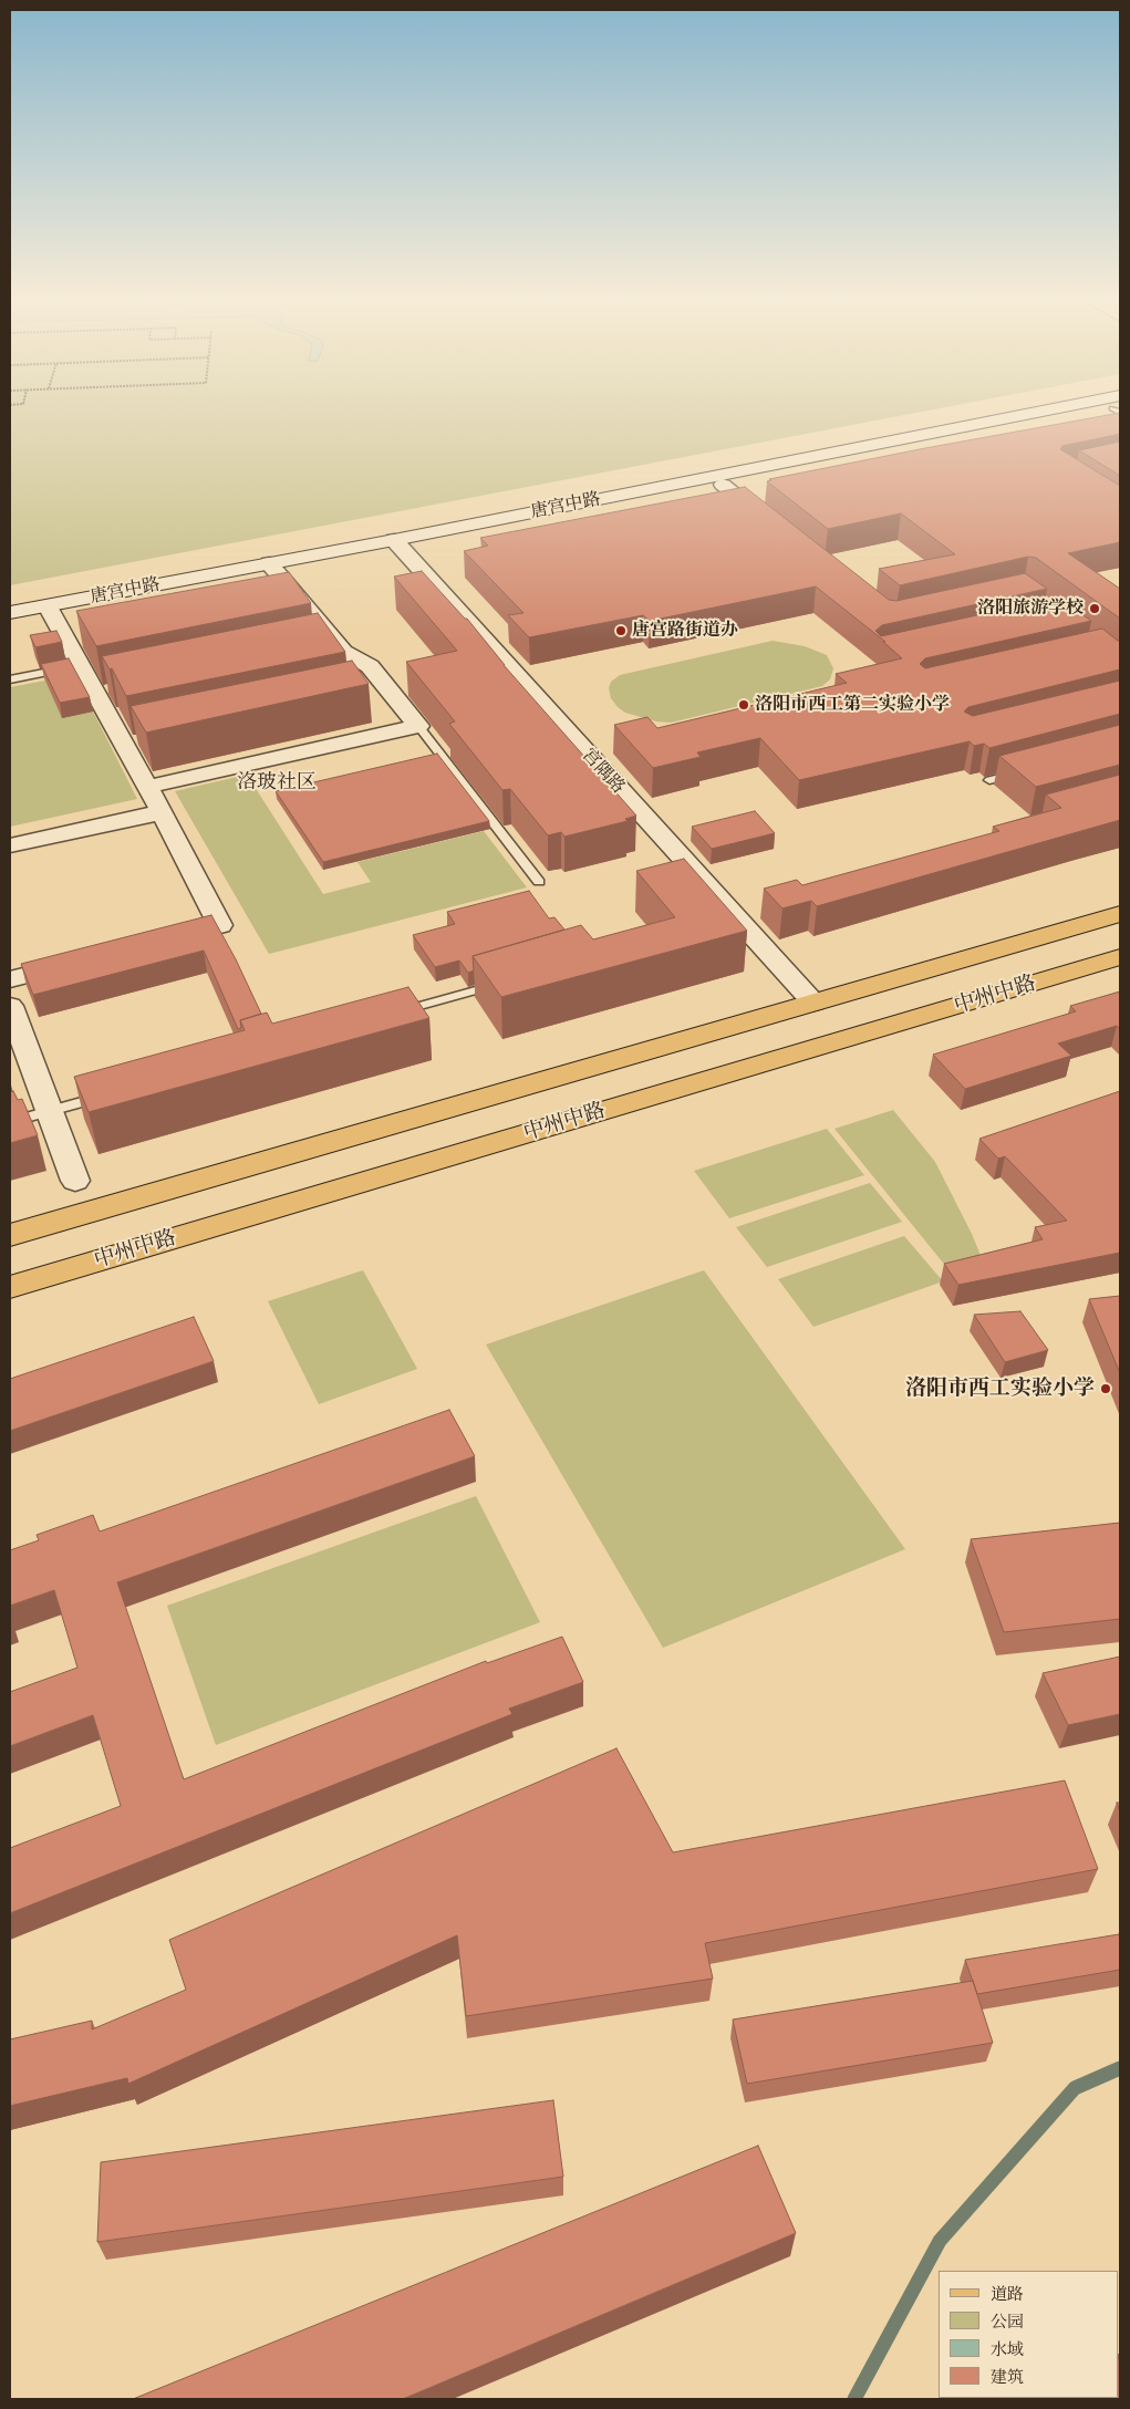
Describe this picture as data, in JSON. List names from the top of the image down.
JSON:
{
  "streets": {
    "main road": ["唐宫中路", "中州中路"],
    "street": ["宫隅路"]
  },
  "crossings": [
    ["唐宫中路", "宫隅路"],
    ["宫隅路", "中州中路"]
  ],
  "districts": ["洛玻社区"],
  "places": [
    "洛阳旅游学校",
    "唐宫路街道办",
    "洛阳市西工第二实验小学",
    "洛阳市西工实验小学"
  ],
  "legend": [
    "道路",
    "公园",
    "水域",
    "建筑"
  ]
}
